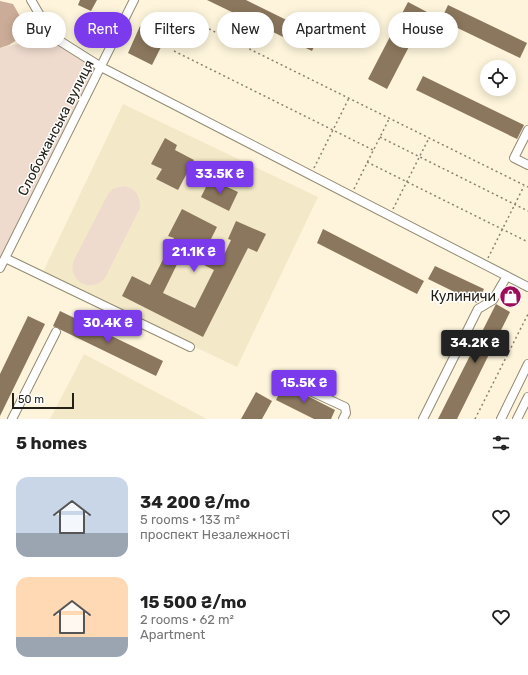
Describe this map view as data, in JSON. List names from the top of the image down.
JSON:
{
  "streets": {
    "street": ["Слобожанська вулиця"]
  },
  "places": {
    "shop": ["Кулиничи"]
  },
  "scale_bar": "50 m",
  "page": {
    "chip": [
      "Buy",
      "Rent",
      "Filters",
      "New",
      "Apartment",
      "House"
    ],
    "price": [
      "33.5K ₴",
      "21.1K ₴",
      "30.4K ₴",
      "34.2K ₴",
      "15.5K ₴"
    ],
    "scale": "50 m",
    "heading": "5 homes",
    "list": [
      {
        "name": "34 200 ₴/mo",
        "note": "5 rooms · 133 m² · проспект Незалежності"
      },
      {
        "name": "15 500 ₴/mo",
        "note": "2 rooms · 62 m² · Apartment"
      }
    ]
  }
}
